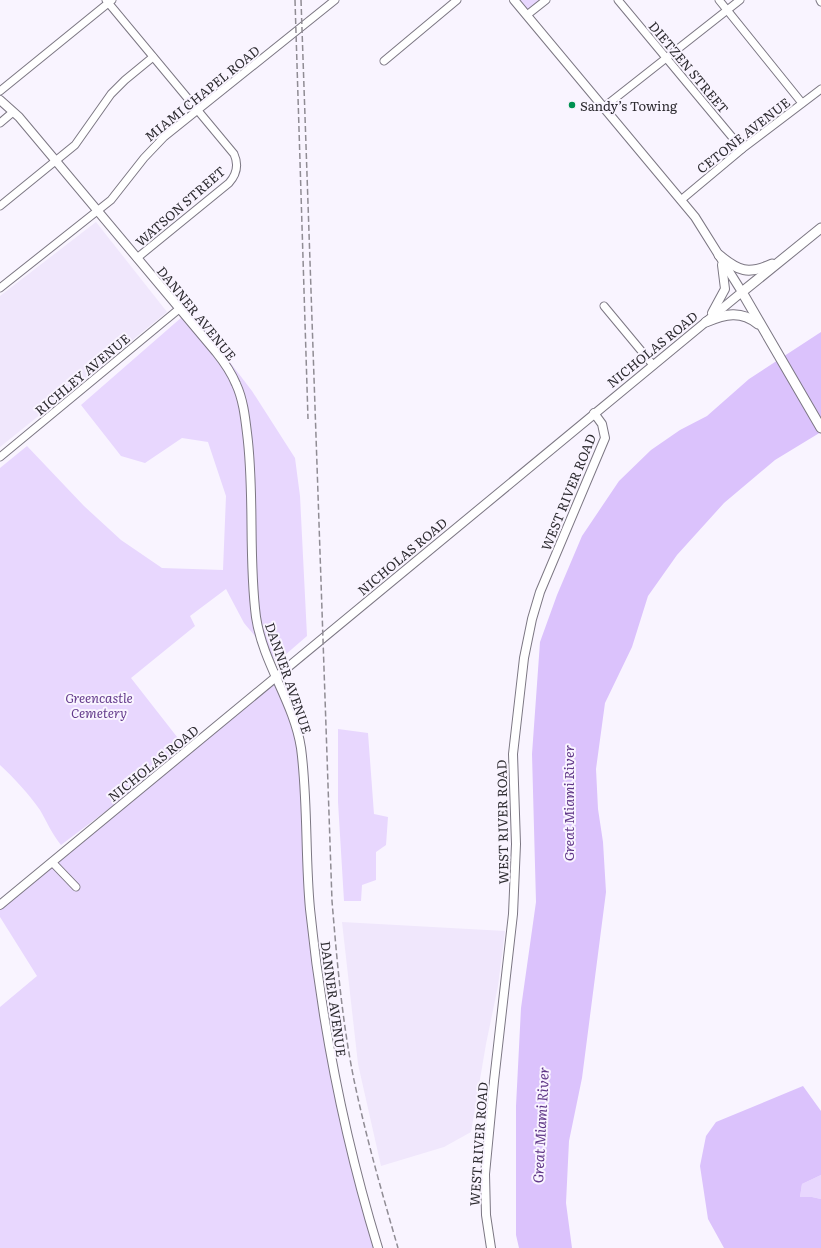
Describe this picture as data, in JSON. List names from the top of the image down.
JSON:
{
  "streets": {
    "main road": ["NICHOLAS ROAD"],
    "street": [
      "DIETZEN STREET",
      "MIAMI CHAPEL ROAD",
      "CETONE AVENUE",
      "WATSON STREET",
      "DANNER AVENUE",
      "RICHLEY AVENUE",
      "WEST RIVER ROAD"
    ]
  },
  "crossings": [
    ["DIETZEN STREET", "CETONE AVENUE"],
    ["MIAMI CHAPEL ROAD", "WATSON STREET"],
    ["MIAMI CHAPEL ROAD", "DANNER AVENUE"],
    ["WATSON STREET", "DANNER AVENUE"],
    ["DANNER AVENUE", "NICHOLAS ROAD"],
    ["DANNER AVENUE", "RICHLEY AVENUE"],
    ["NICHOLAS ROAD", "WEST RIVER ROAD"]
  ],
  "water": ["Great Miami River"],
  "parks": ["Greencastle Cemetery"],
  "places": ["Sandy’s Towing"]
}
